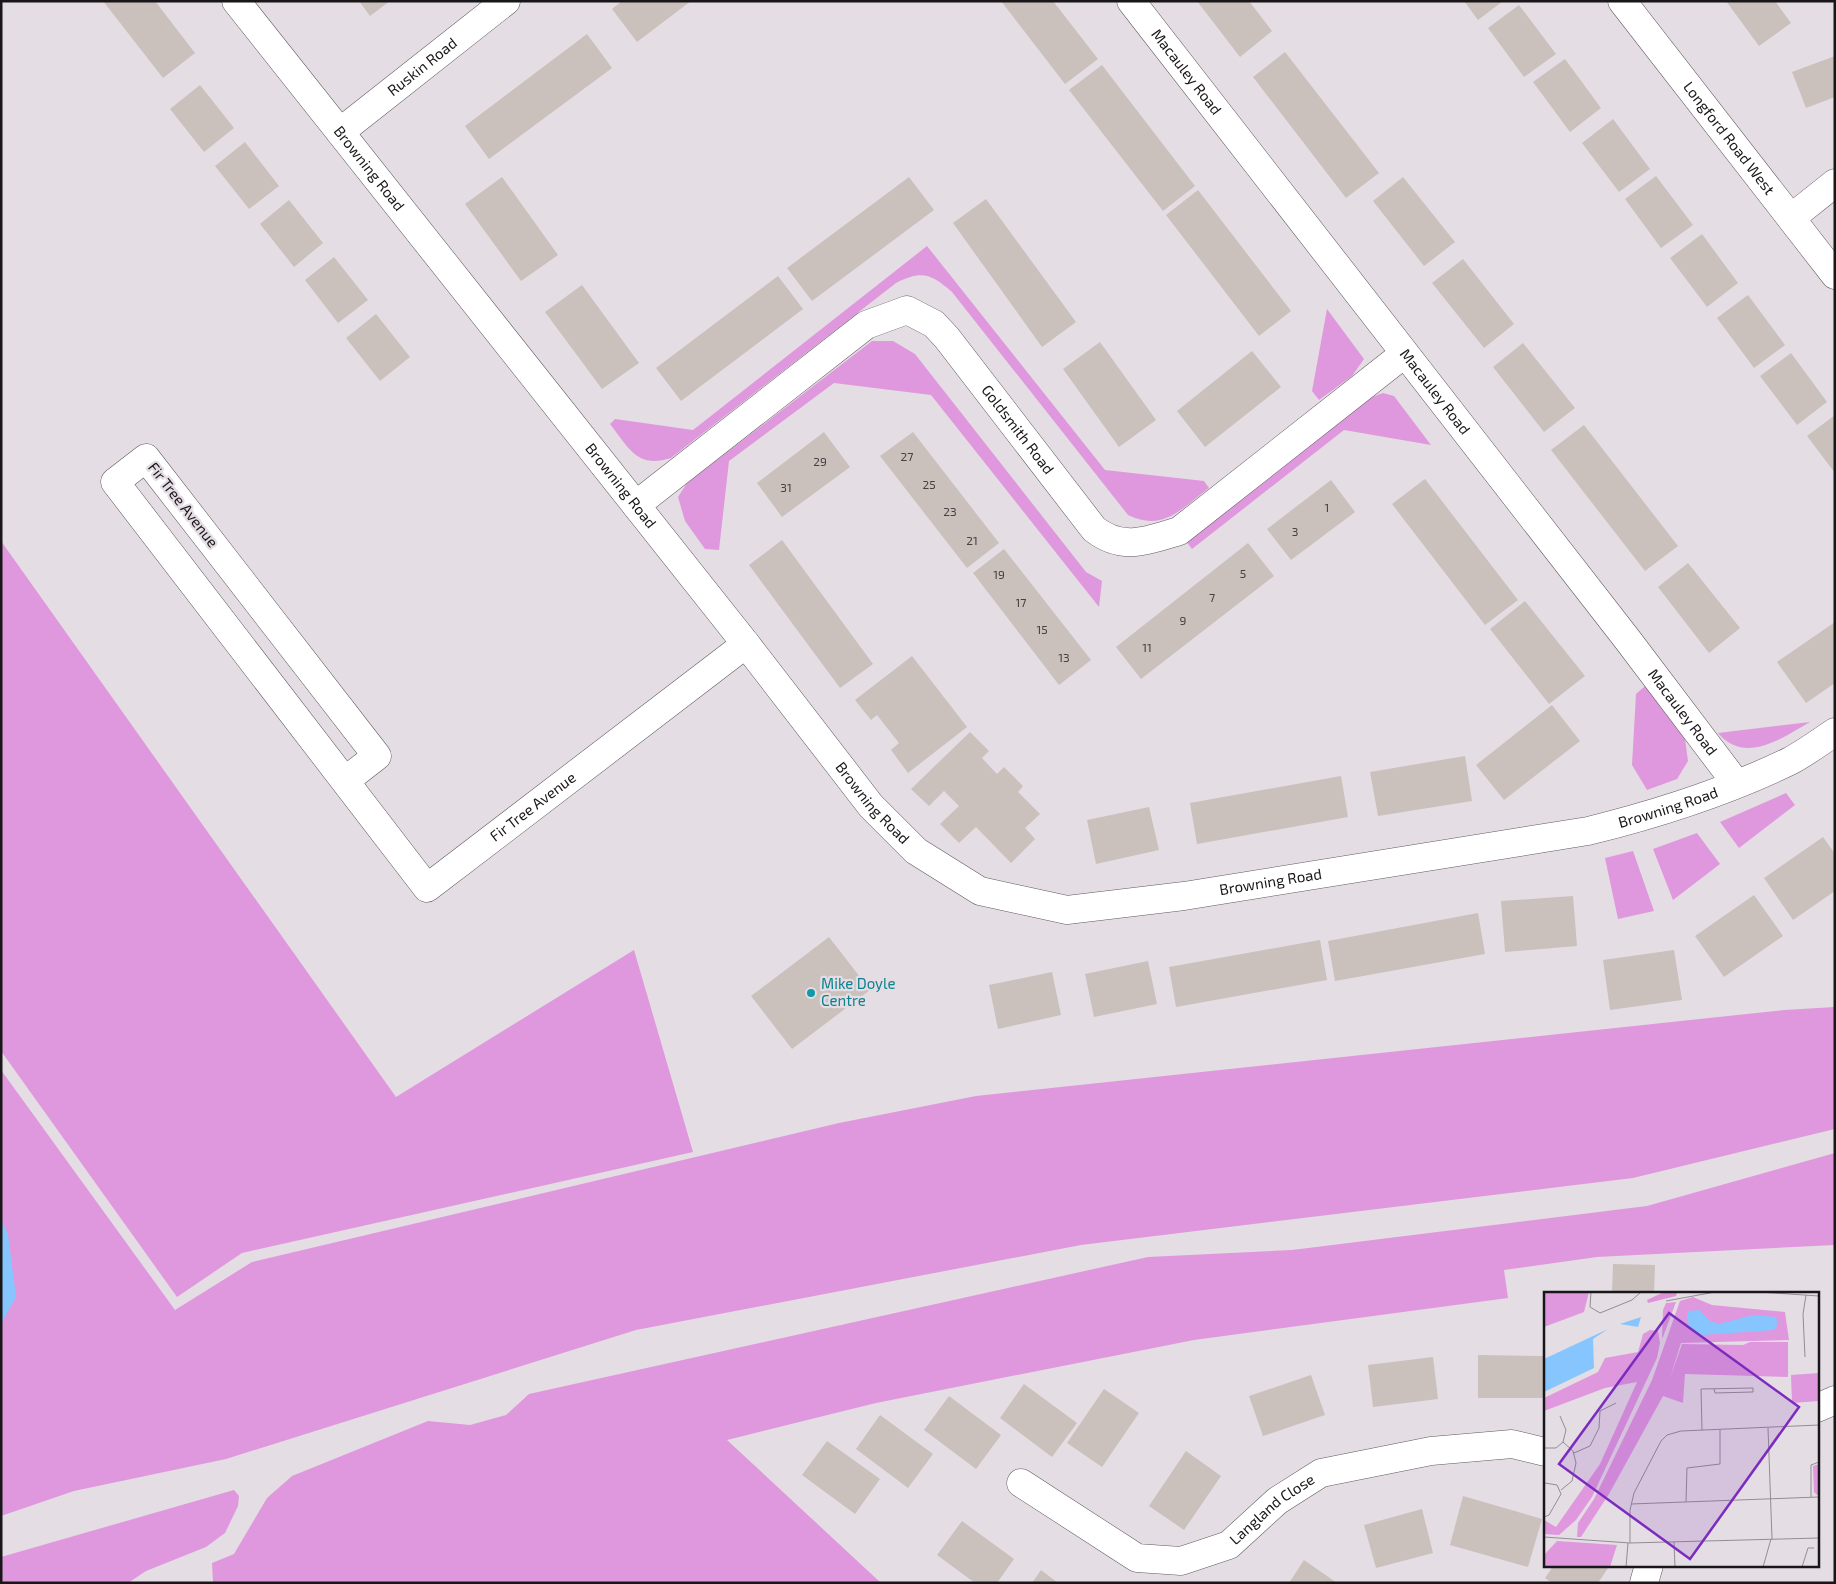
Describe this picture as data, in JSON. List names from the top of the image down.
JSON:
{
  "streets": {
    "street": [
      "Ruskin Road",
      "Macauley Road",
      "Longford Road West",
      "Browning Road",
      "Goldsmith Road",
      "Fir Tree Avenue",
      "Langland Close"
    ]
  },
  "crossings": [
    ["Ruskin Road", "Browning Road"],
    ["Macauley Road", "Browning Road"],
    ["Macauley Road", "Goldsmith Road"],
    ["Browning Road", "Goldsmith Road"],
    ["Browning Road", "Fir Tree Avenue"]
  ],
  "places": ["Mike Doyle Centre"],
  "house_numbers": [
    "27",
    "29",
    "25",
    "31",
    "1",
    "23",
    "3",
    "21",
    "5",
    "19",
    "7",
    "17",
    "9",
    "15",
    "11",
    "13"
  ]
}
